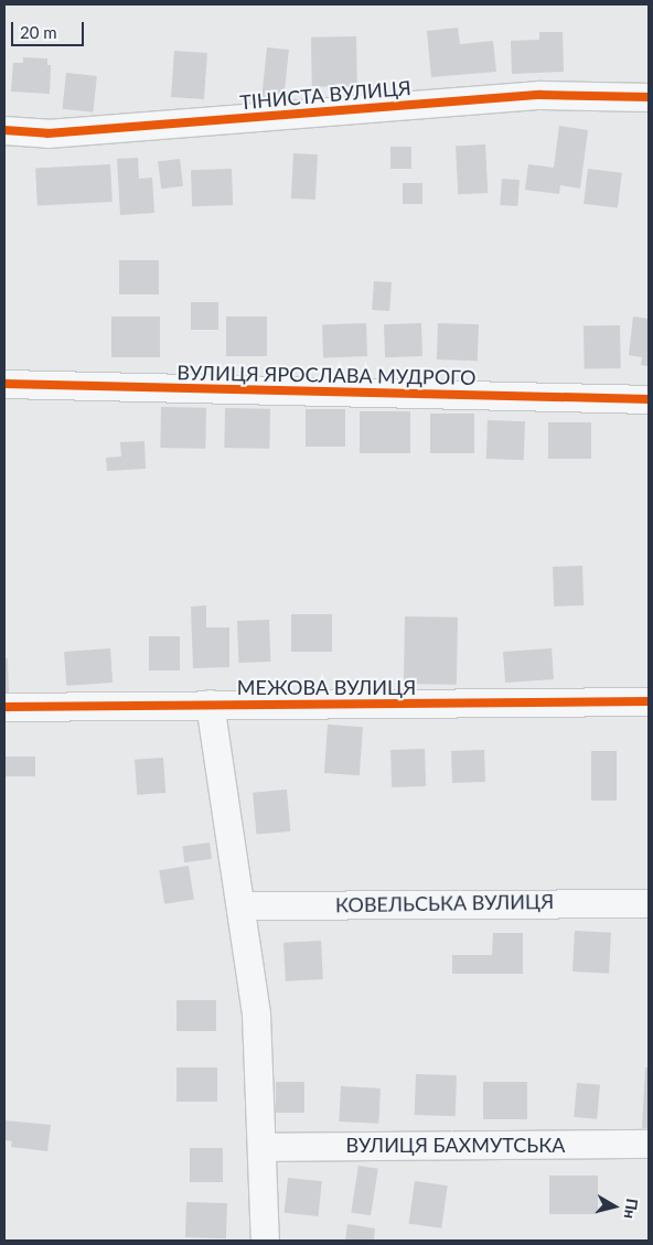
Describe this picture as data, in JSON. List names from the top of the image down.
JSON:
{
  "streets": {
    "street": [
      "ТІНИСТА ВУЛИЦЯ",
      "ВУЛИЦЯ ЯРОСЛАВА МУДРОГО",
      "МЕЖОВА ВУЛИЦЯ",
      "КОВЕЛЬСЬКА ВУЛИЦЯ",
      "ВУЛИЦЯ БАХМУТСЬКА"
    ]
  },
  "scale_bar": "20 m",
  "north": "right"
}
